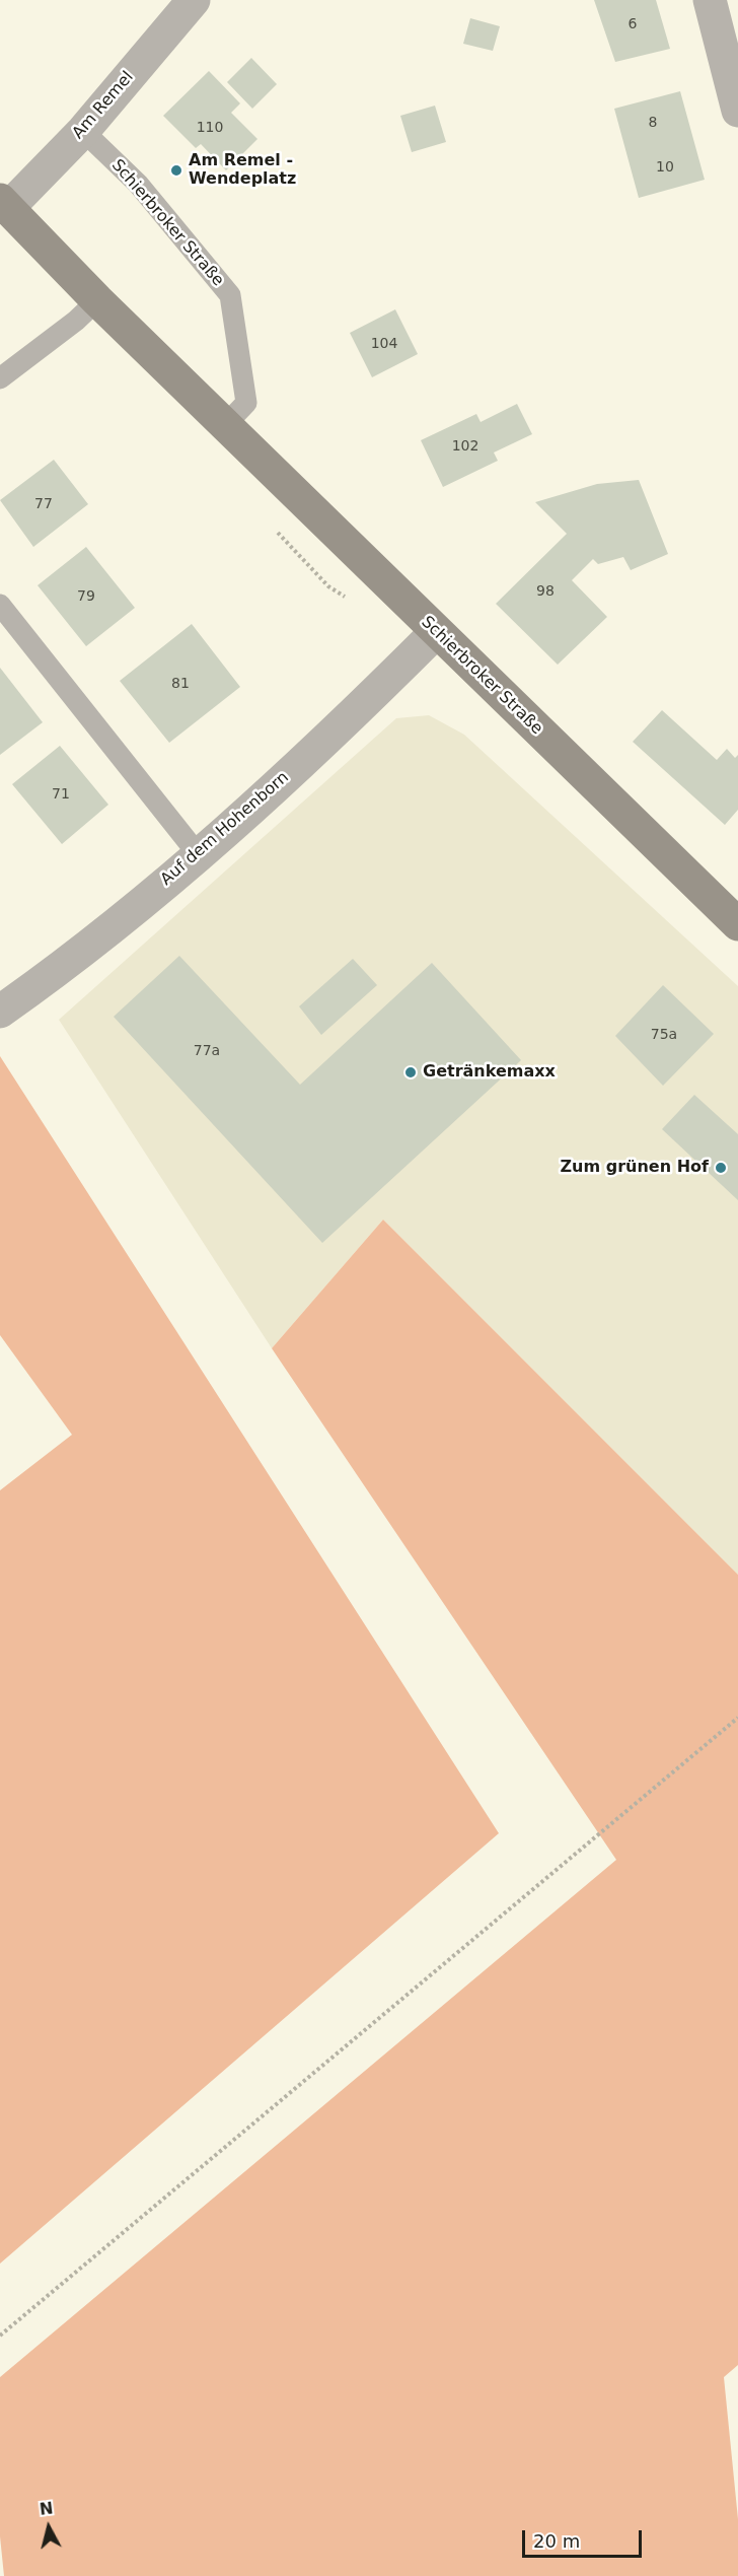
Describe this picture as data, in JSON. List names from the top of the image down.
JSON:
{
  "streets": {
    "main road": ["Schierbroker Straße"],
    "street": ["Am Remel", "Auf dem Hohenborn"]
  },
  "crossings": [
    ["Am Remel", "Schierbroker Straße"],
    ["Schierbroker Straße", "Auf dem Hohenborn"]
  ],
  "places": ["Am Remel - Wendeplatz", "Getränkemaxx", "Zum grünen Hof"],
  "house_numbers": [
    "6",
    "8",
    "110",
    "10",
    "104",
    "102",
    "77",
    "98",
    "79",
    "81",
    "71",
    "75a",
    "77a"
  ],
  "scale_bar": "20 m",
  "north": "top"
}
